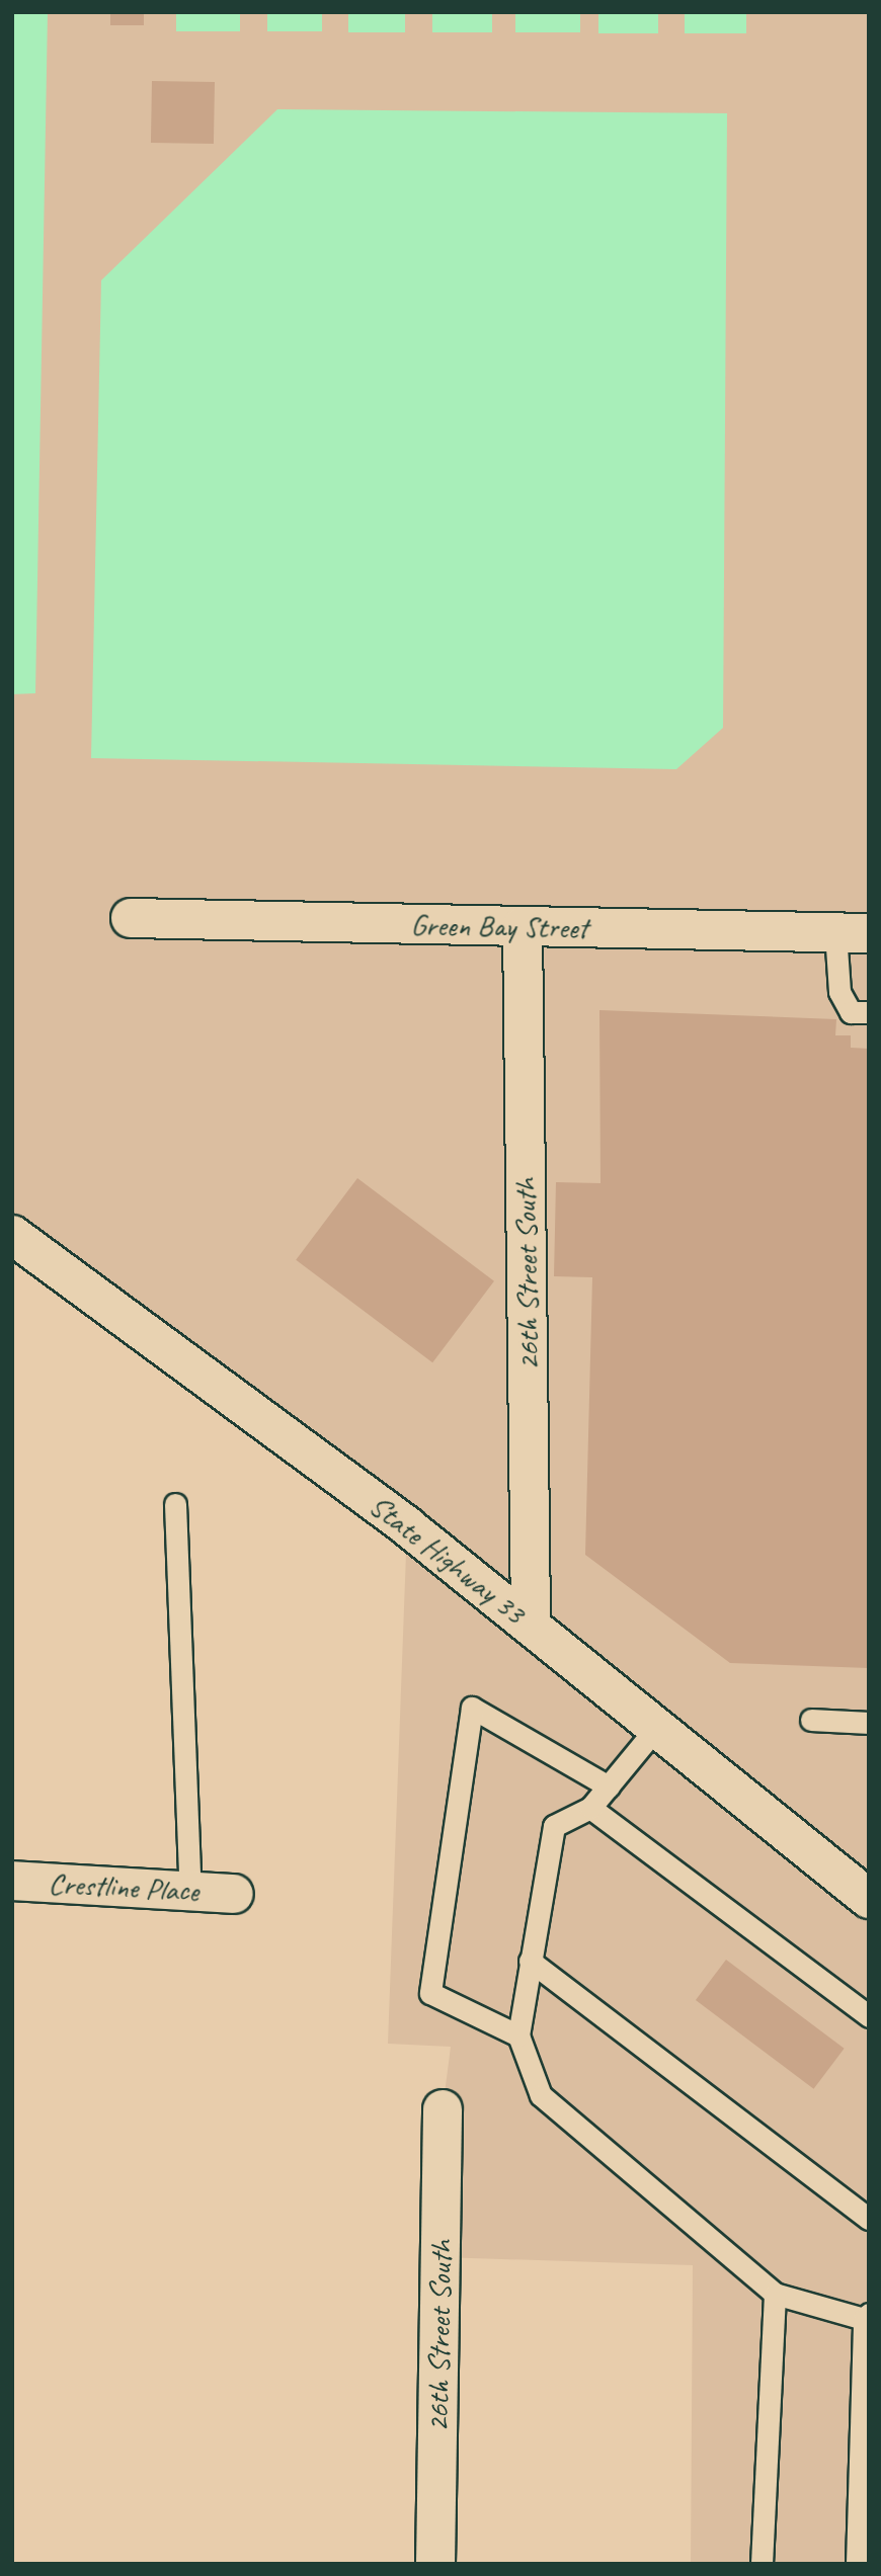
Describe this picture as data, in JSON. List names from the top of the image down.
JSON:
{
  "streets": {
    "street": [
      "Green Bay Street",
      "26th Street South",
      "State Highway 33",
      "Crestline Place"
    ]
  },
  "crossings": [
    ["Green Bay Street", "26th Street South"],
    ["26th Street South", "State Highway 33"]
  ]
}
